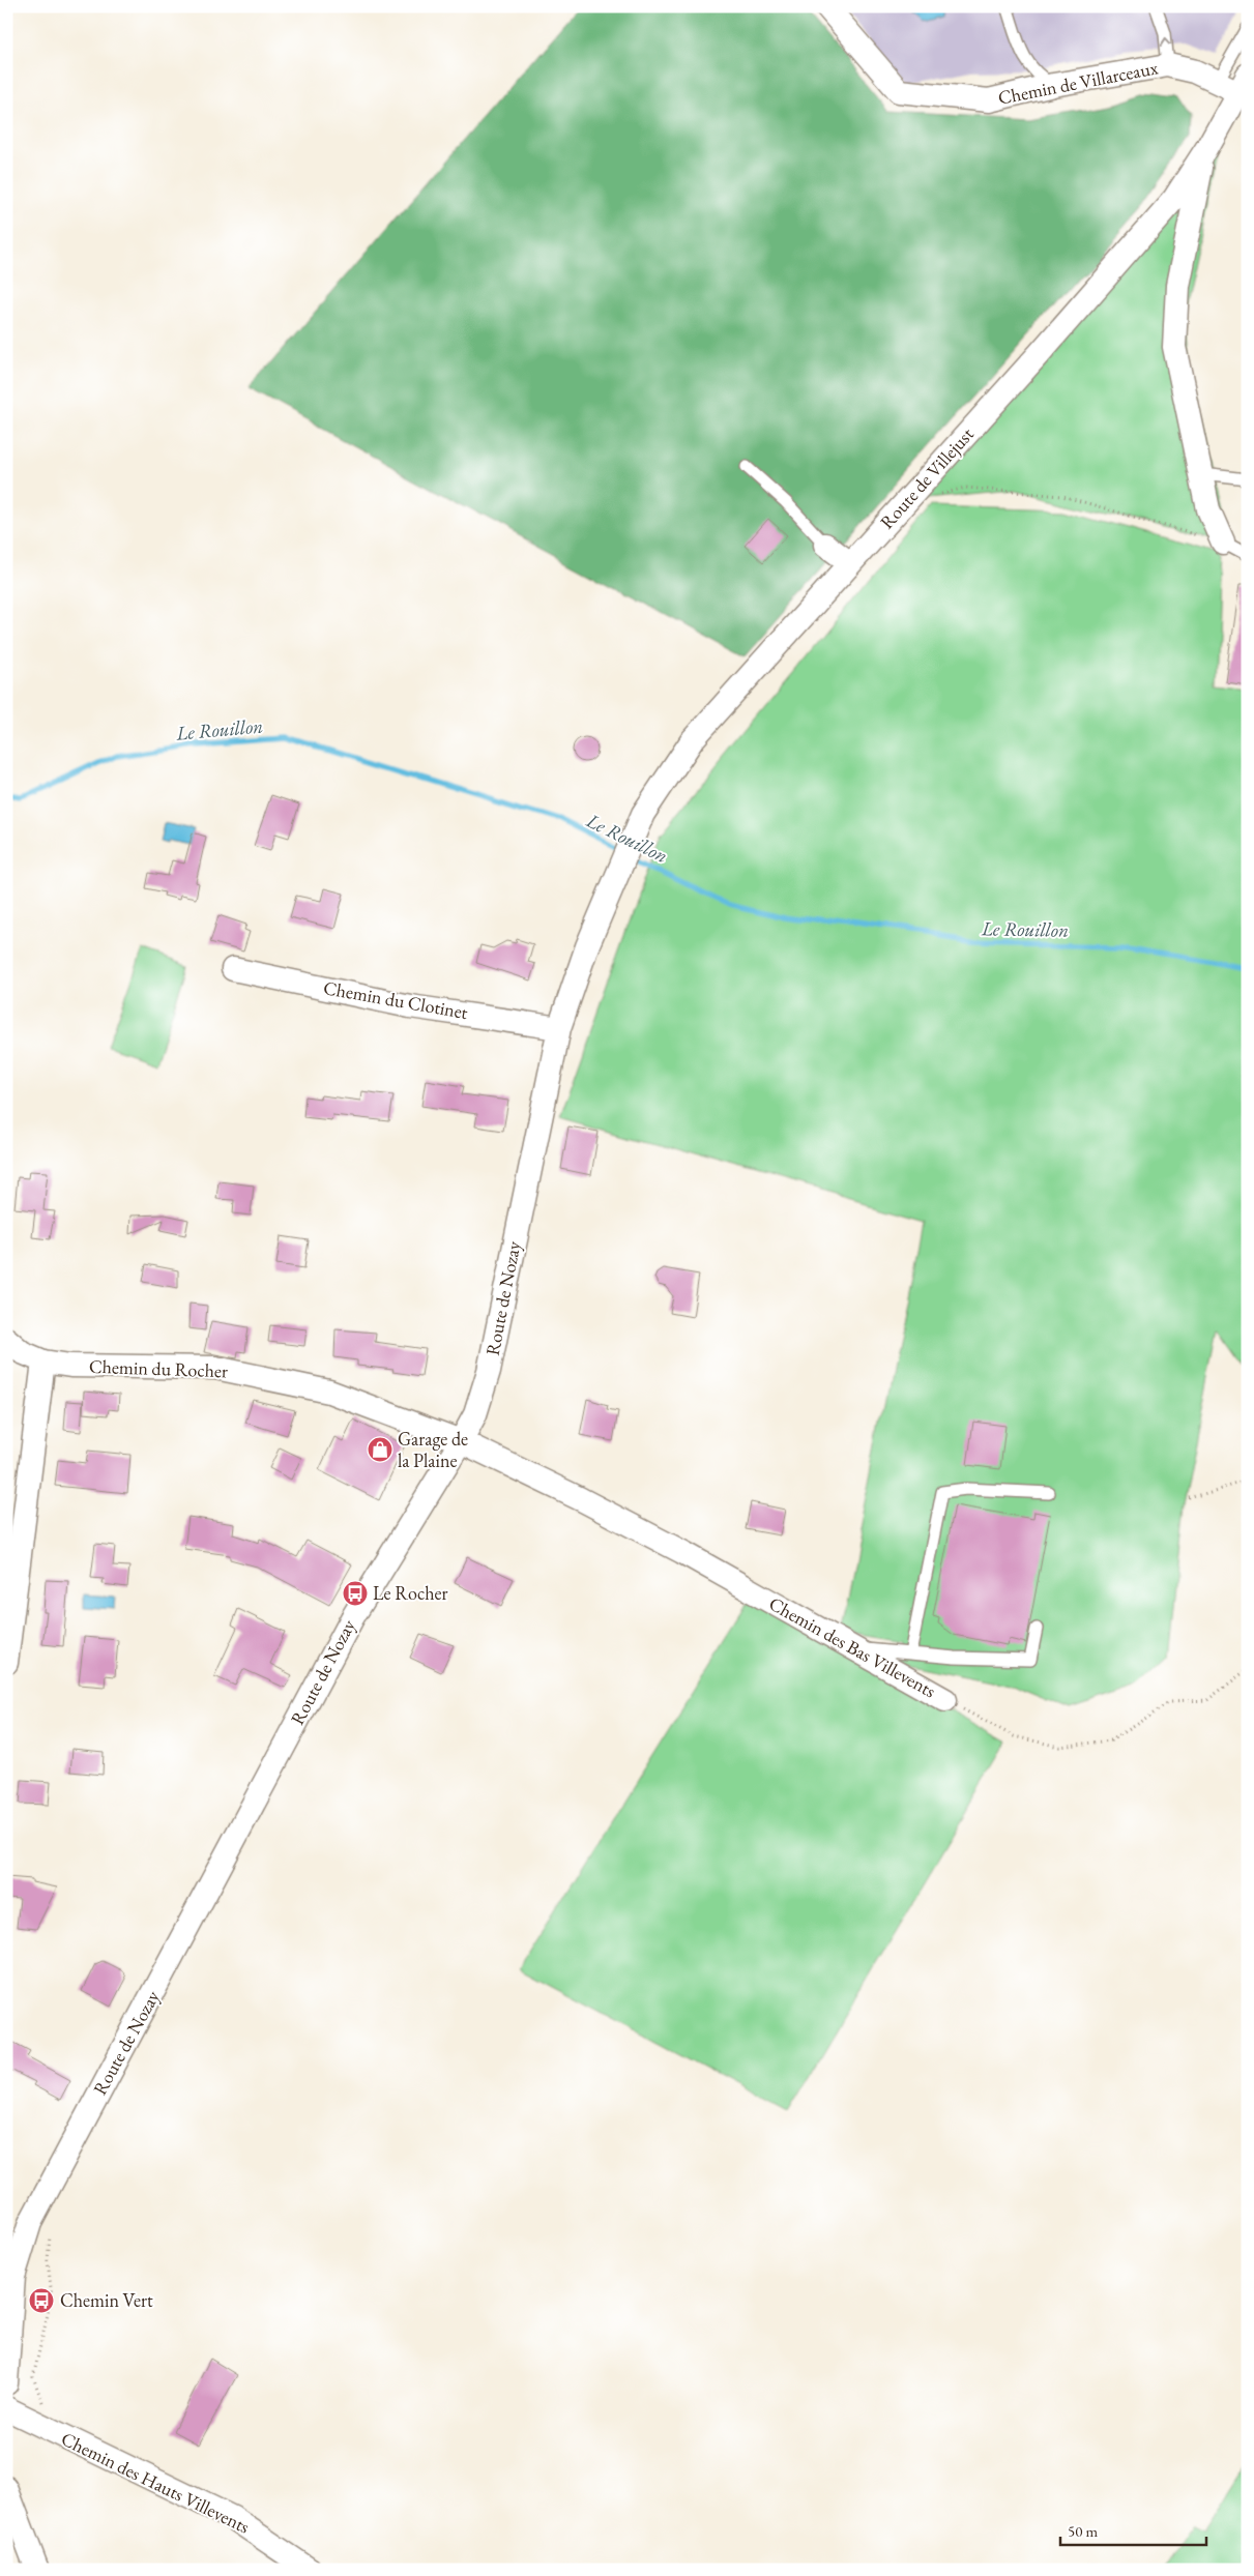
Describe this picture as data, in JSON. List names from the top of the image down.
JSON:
{
  "streets": {
    "street": [
      "Chemin de Villarceaux",
      "Route de Villejust",
      "Chemin du Clotinet",
      "Route de Nozay",
      "Chemin du Rocher",
      "Chemin des Bas Villevents",
      "Chemin des Hauts Villevents"
    ]
  },
  "crossings": [
    ["Chemin de Villarceaux", "Route de Villejust"],
    ["Route de Villejust", "Route de Nozay"],
    ["Chemin du Clotinet", "Route de Nozay"],
    ["Route de Nozay", "Chemin du Rocher"],
    ["Route de Nozay", "Chemin des Bas Villevents"],
    ["Chemin du Rocher", "Chemin des Bas Villevents"]
  ],
  "water": ["Le Rouillon"],
  "places": {
    "shop": ["Garage de la Plaine"],
    "bus stop": ["Le Rocher", "Chemin Vert"]
  },
  "scale_bar": "50 m"
}
